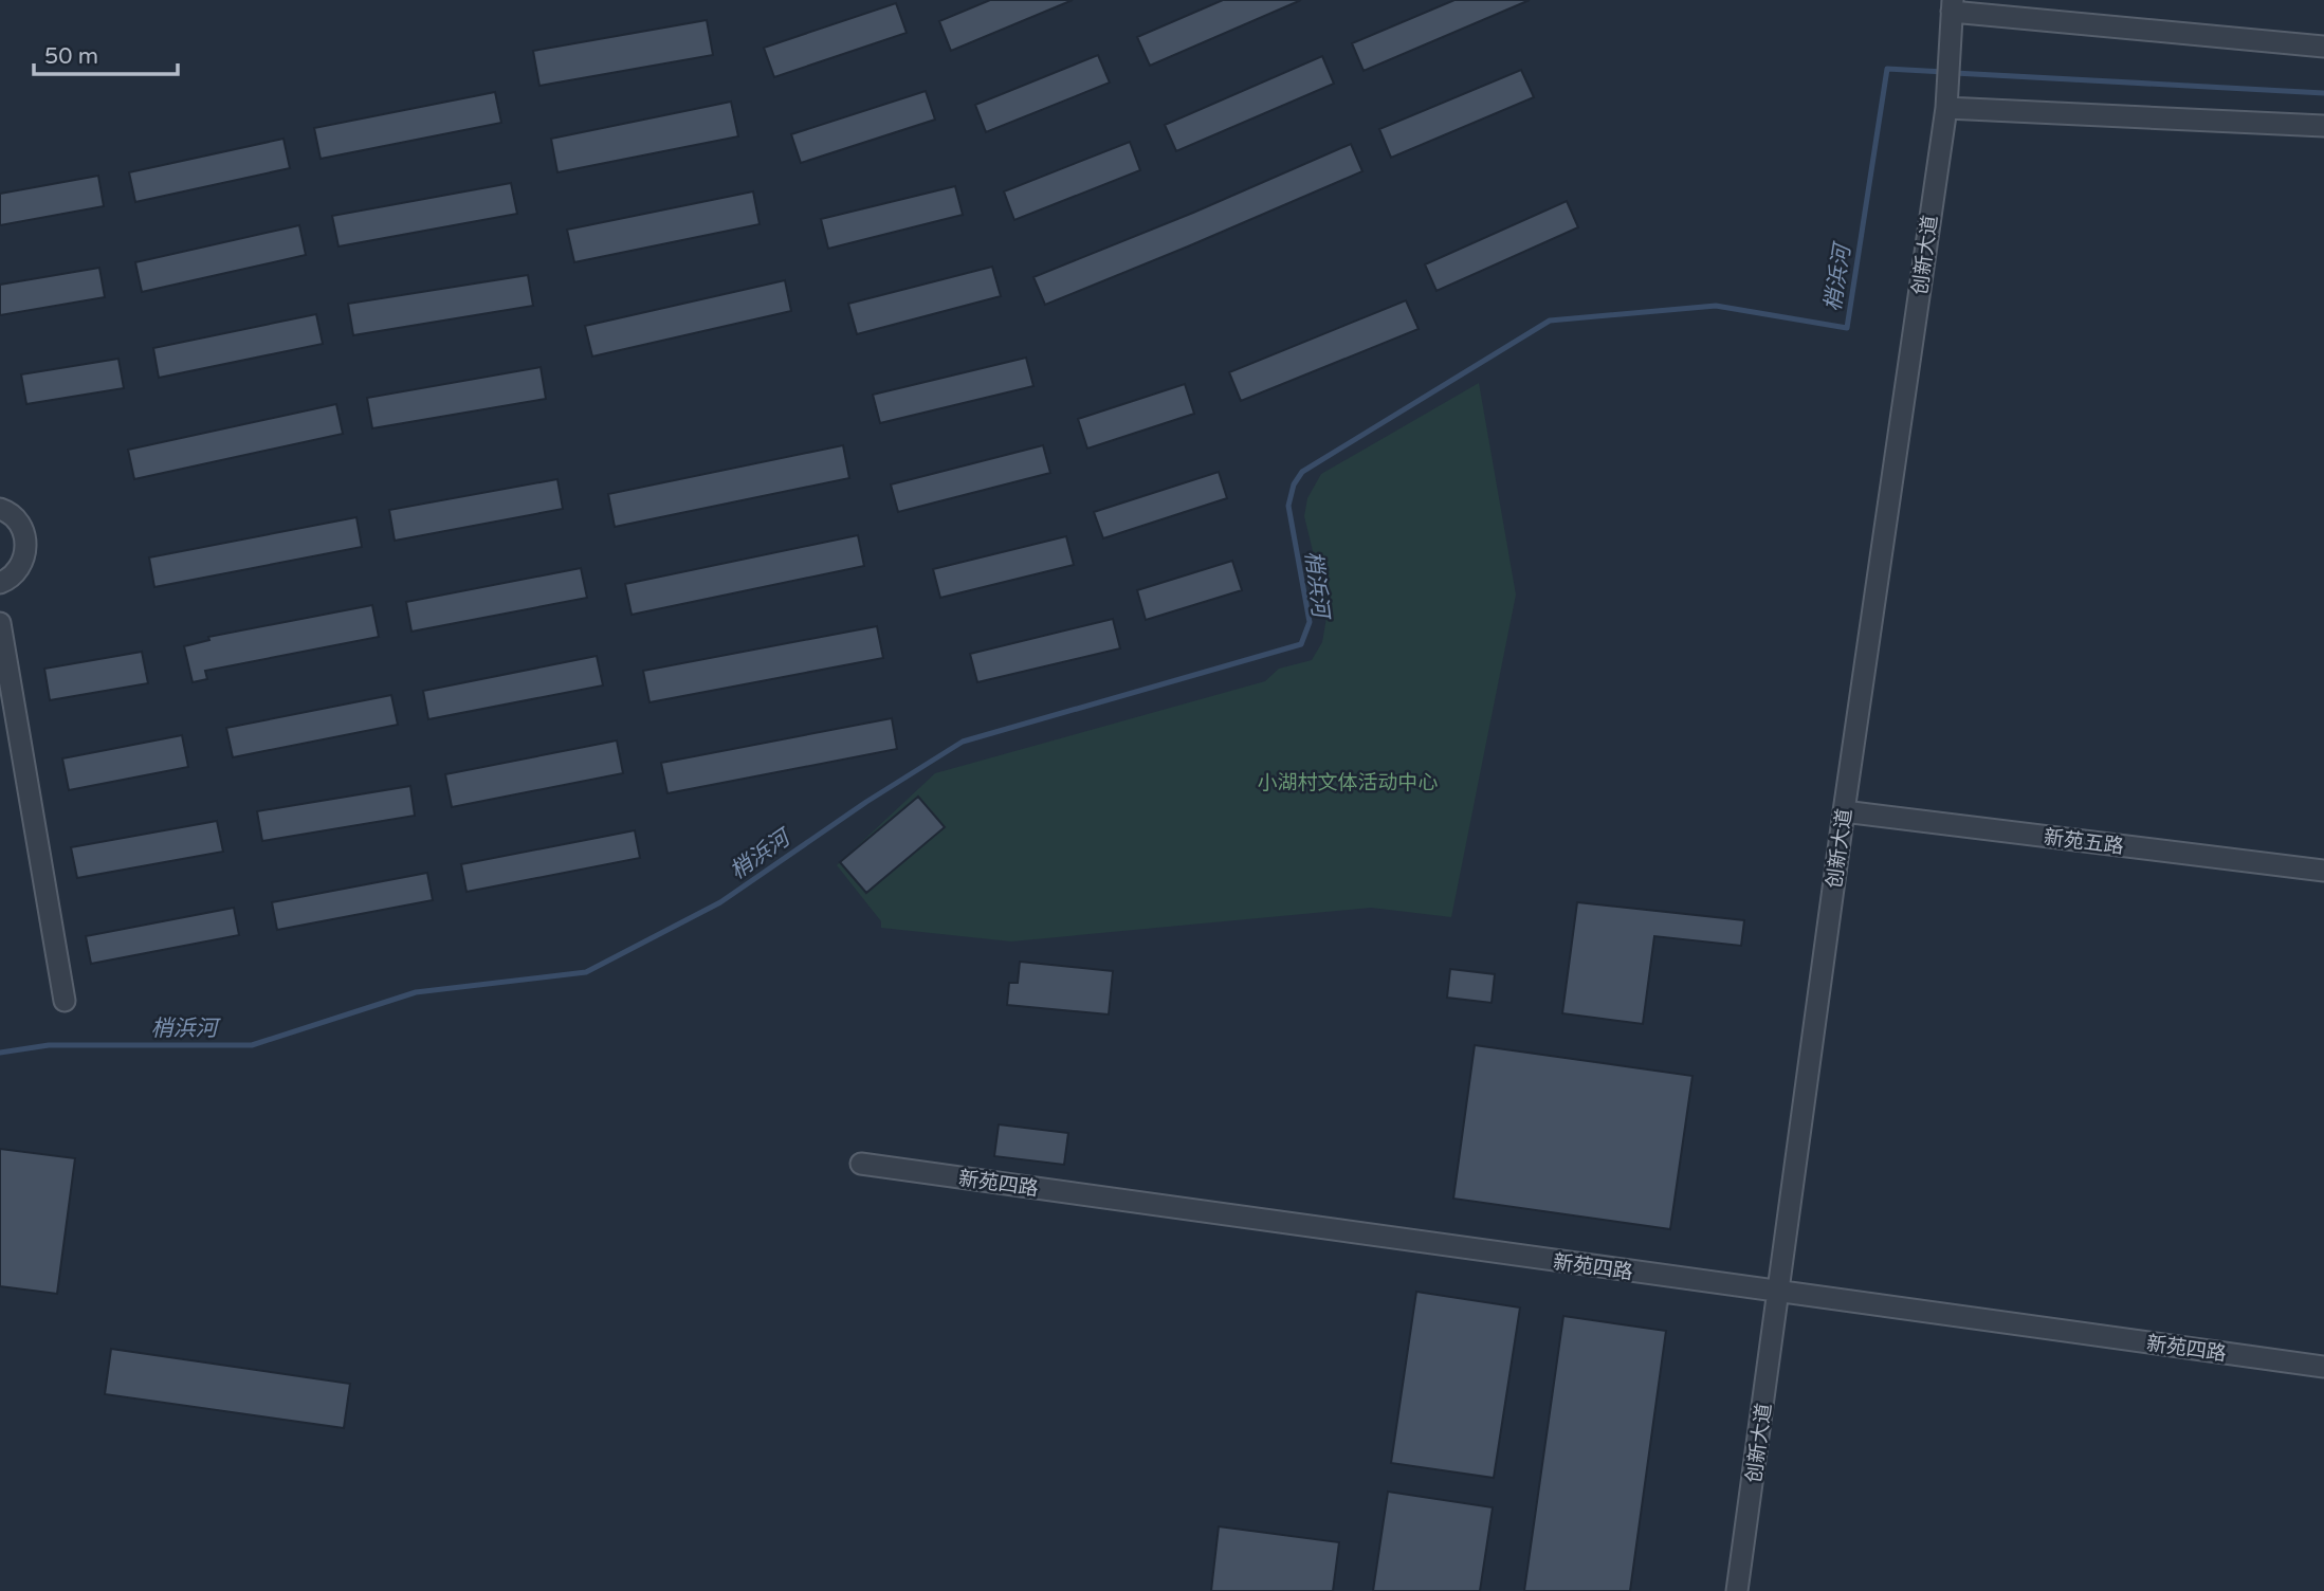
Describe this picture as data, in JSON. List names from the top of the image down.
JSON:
{
  "streets": {
    "street": ["创新大道", "新苑五路", "新苑四路"]
  },
  "crossings": [
    ["创新大道", "新苑五路"],
    ["创新大道", "新苑四路"]
  ],
  "water": ["梢浜河"],
  "parks": ["小湖村文体活动中心"],
  "scale_bar": "50 m"
}
